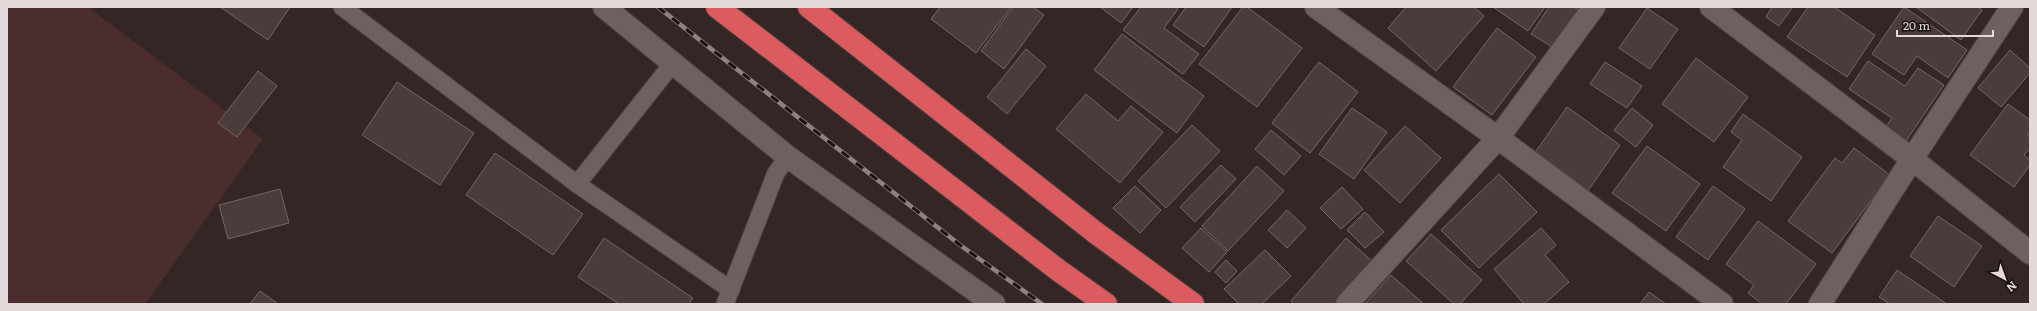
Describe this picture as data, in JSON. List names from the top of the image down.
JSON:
{
  "scale_bar": "20 m",
  "north": "bottom right"
}
